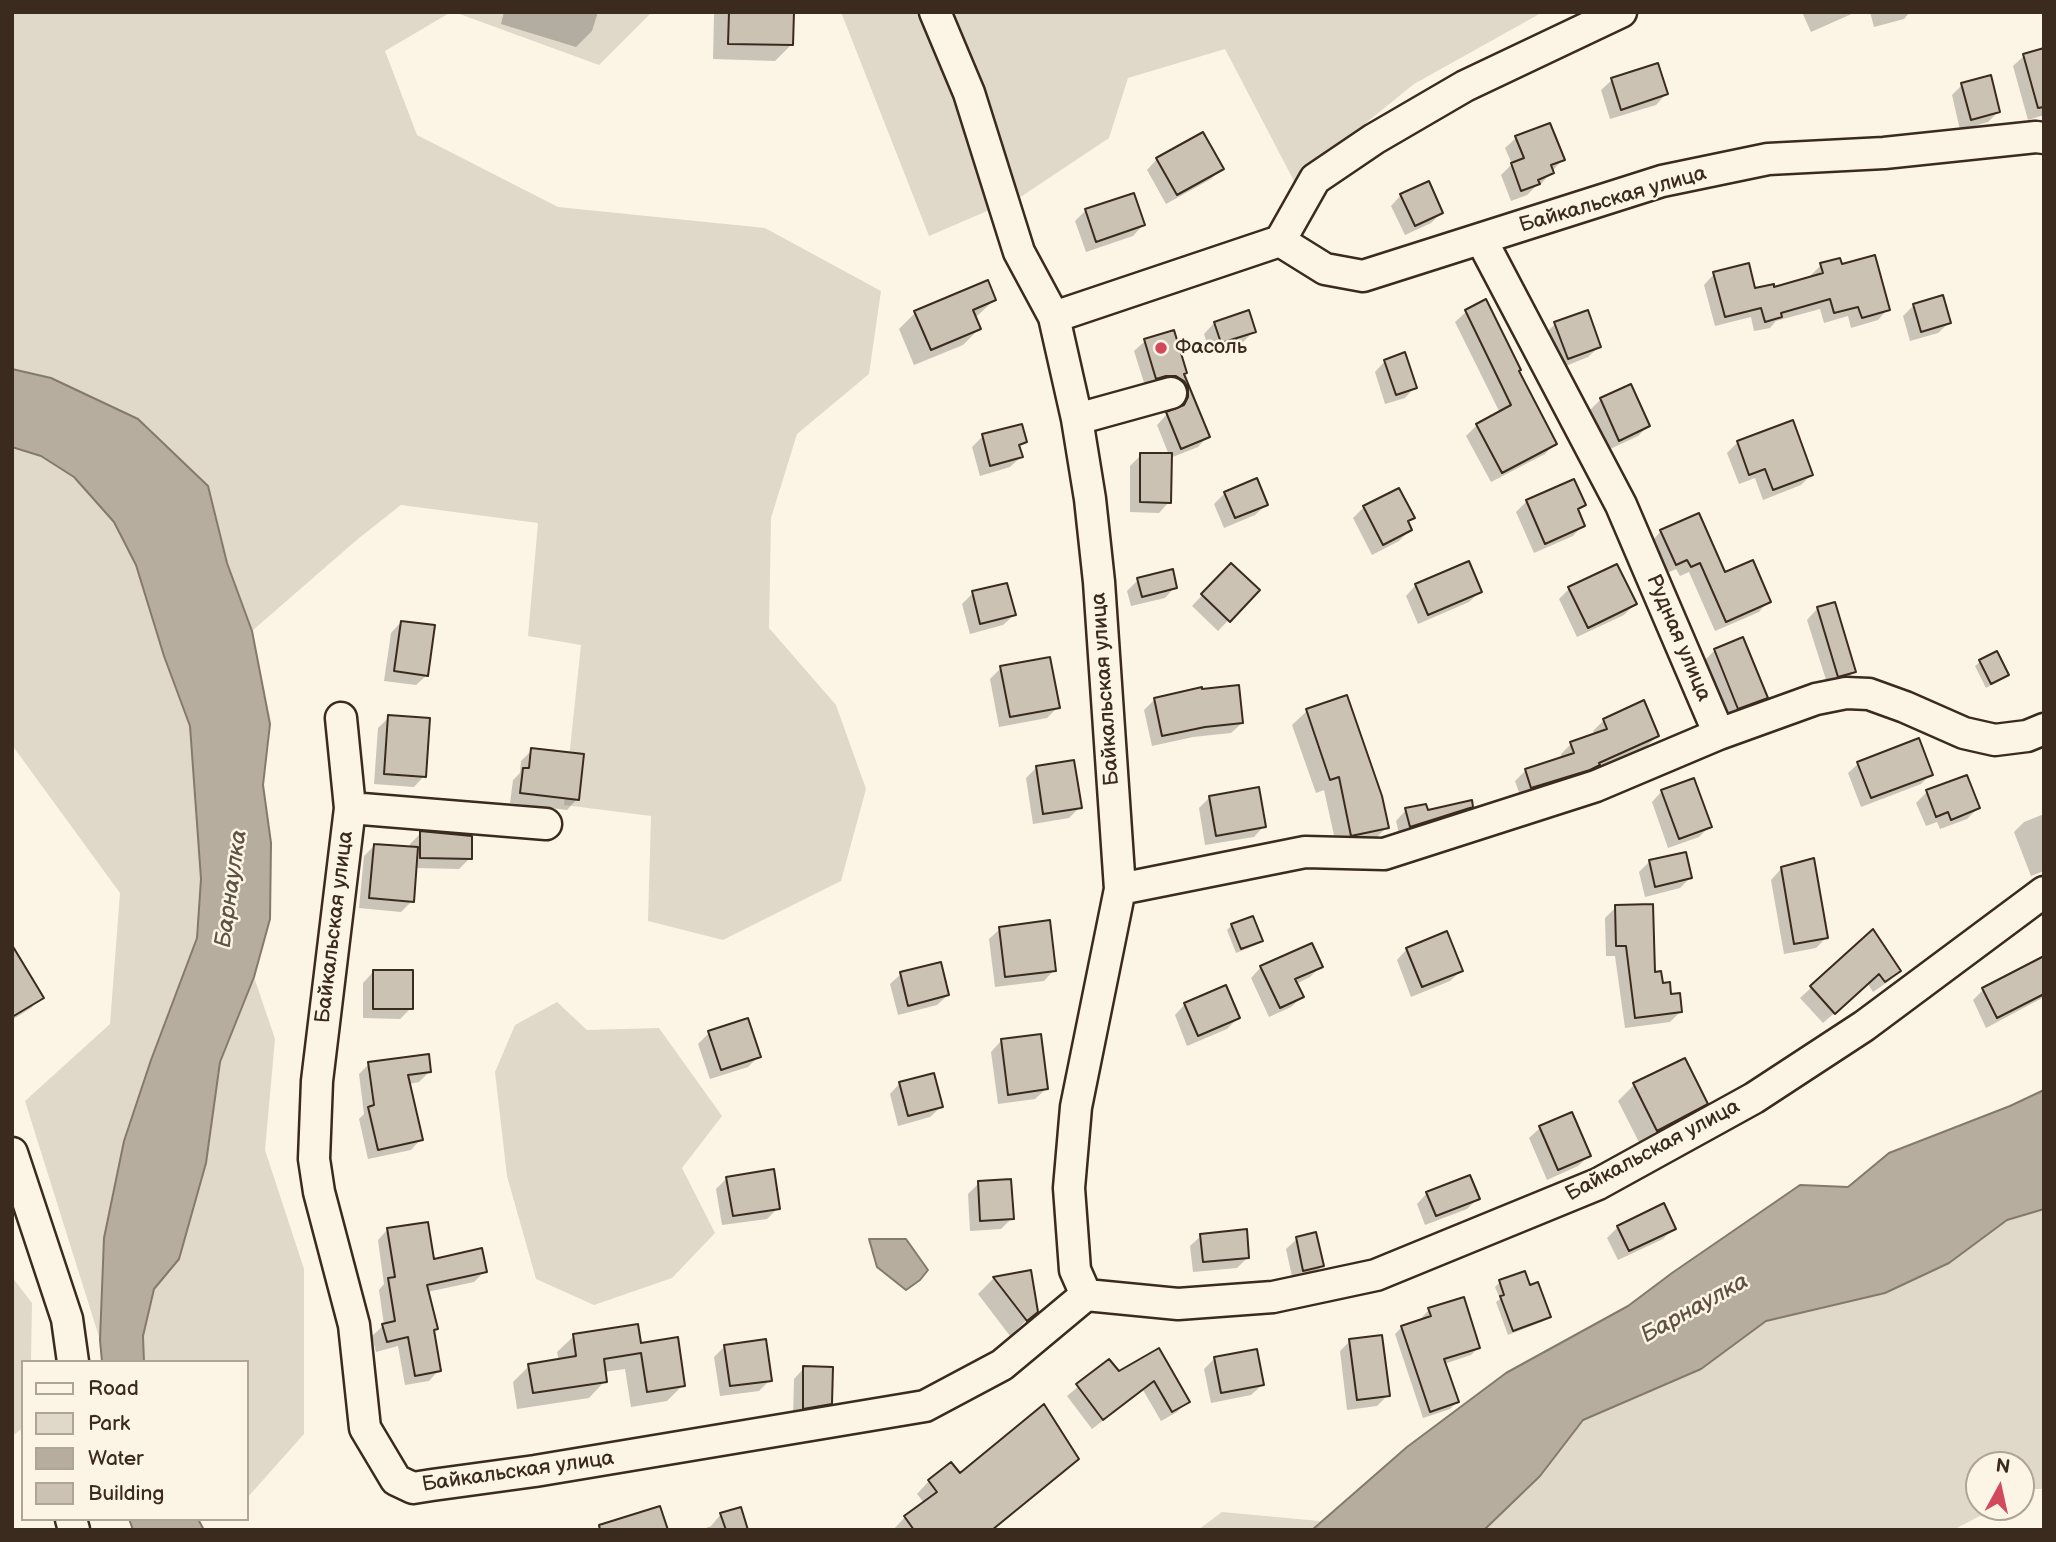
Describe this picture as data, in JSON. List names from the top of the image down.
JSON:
{
  "streets": {
    "street": ["Байкальская улица", "Рудная улица"]
  },
  "crossings": [
    ["Байкальская улица", "Рудная улица"]
  ],
  "water": ["Барнаулка"],
  "places": ["Фасоль"],
  "legend": [
    "Road",
    "Park",
    "Water",
    "Building"
  ],
  "north": "top"
}
